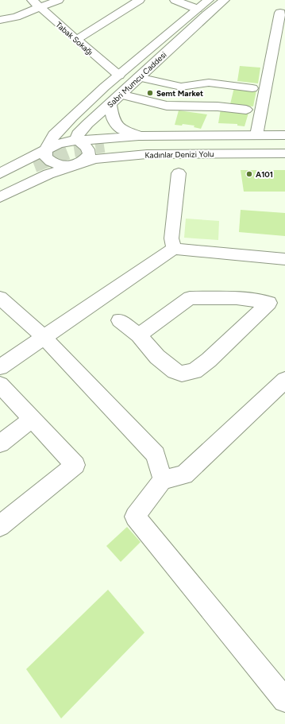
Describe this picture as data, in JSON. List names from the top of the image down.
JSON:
{
  "streets": {
    "street": ["Tabak Sokağı", "Sabri Mumcu Caddesi", "Kadınlar Denizi Yolu"]
  },
  "crossings": [
    ["Tabak Sokağı", "Sabri Mumcu Caddesi"],
    ["Sabri Mumcu Caddesi", "Kadınlar Denizi Yolu"]
  ],
  "places": ["Semt Market", "A101"]
}
